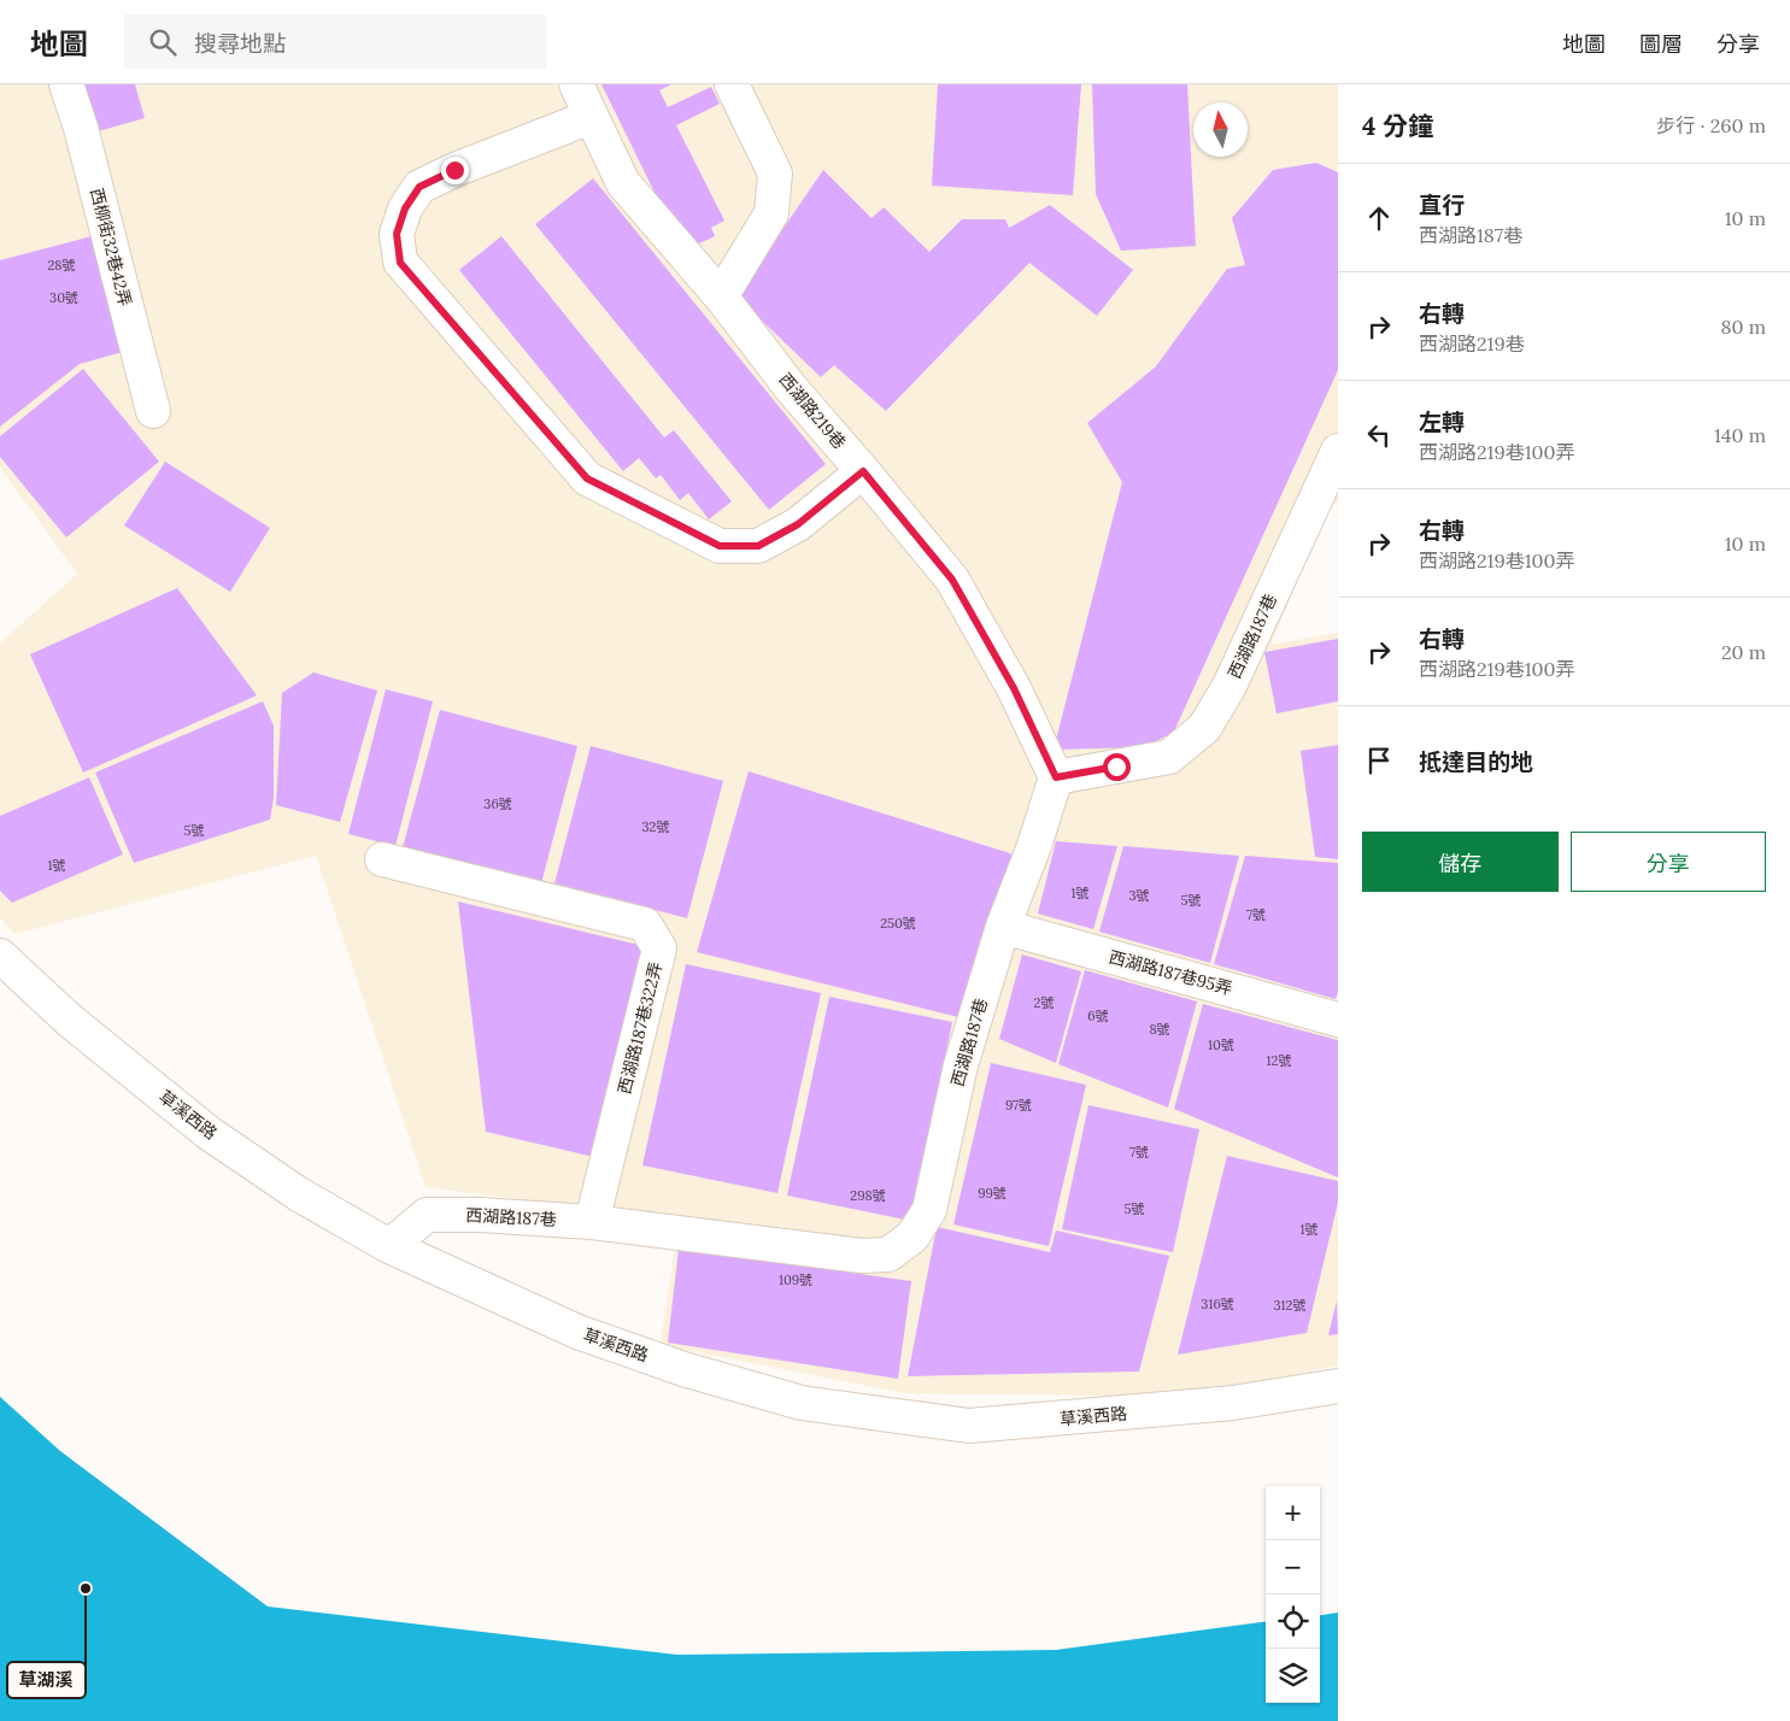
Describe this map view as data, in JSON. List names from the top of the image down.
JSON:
{
  "streets": {
    "street": [
      "西柳街32巷42弄",
      "西湖路219巷",
      "西湖路187巷",
      "西湖路187巷95弄",
      "西湖路187巷322弄",
      "草溪西路"
    ]
  },
  "crossings": [
    ["西湖路219巷", "西湖路187巷"],
    ["西湖路187巷", "西湖路187巷95弄"],
    ["西湖路187巷", "西湖路187巷322弄"],
    ["西湖路187巷", "草溪西路"]
  ],
  "places": ["草湖溪"],
  "house_numbers": [
    "28號",
    "30號",
    "36號",
    "32號",
    "5號",
    "1號",
    "1號",
    "3號",
    "5號",
    "7號",
    "250號",
    "2號",
    "6號",
    "8號",
    "10號",
    "12號",
    "97號",
    "7號",
    "99號",
    "298號",
    "5號",
    "1號",
    "109號",
    "316號",
    "312號"
  ],
  "north": "top",
  "page": {
    "header": "地圖",
    "search": "搜尋地點",
    "nav": ["地圖", "圖層", "分享"],
    "heading": ["4 分鐘", "步行 · 260 m"],
    "list": [
      ["直行", "西湖路187巷", "10 m"],
      ["右轉", "西湖路219巷", "80 m"],
      ["左轉", "西湖路219巷100弄", "140 m"],
      ["右轉", "西湖路219巷100弄", "10 m"],
      ["右轉", "西湖路219巷100弄", "20 m"],
      "抵達目的地"
    ],
    "buttons": ["儲存", "分享"],
    "map_buttons": ["+", "−"]
  }
}
